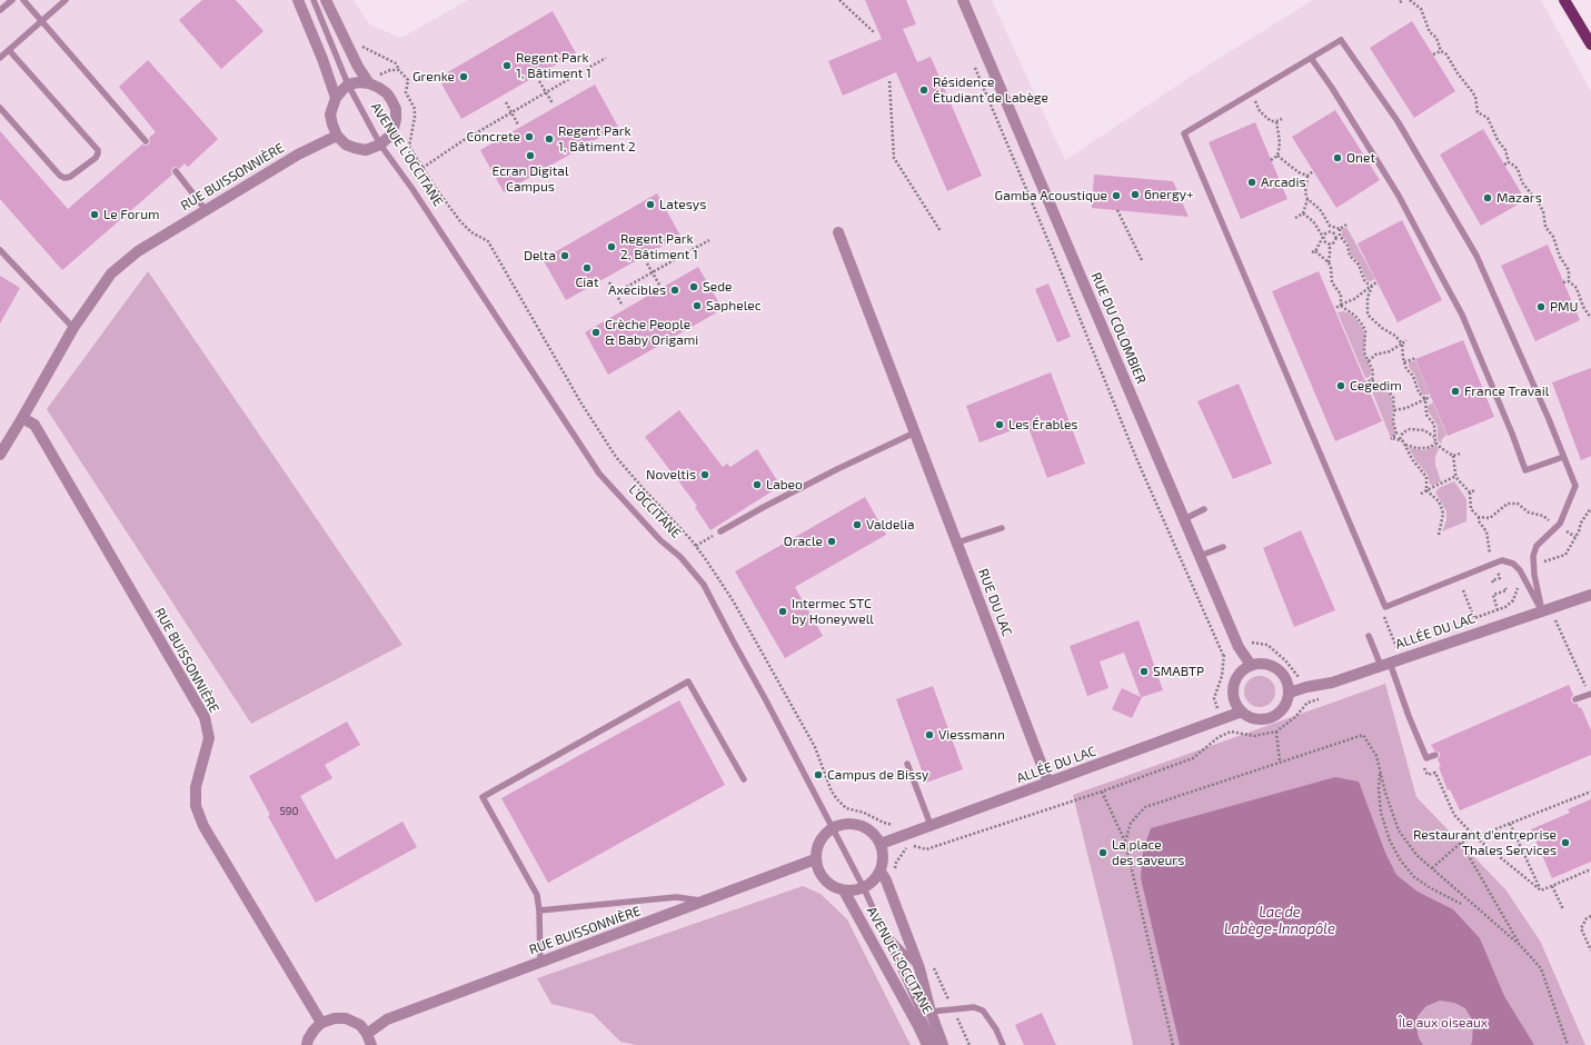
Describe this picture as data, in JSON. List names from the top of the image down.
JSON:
{
  "streets": {
    "street": [
      "AVENUE L'OCCITANE",
      "RUE BUISSONNIÈRE",
      "RUE DU COLOMBIER",
      "RUE DU LAC",
      "ALLÉE DU LAC"
    ],
    "lane": ["L'OCCITANE"]
  },
  "crossings": [
    ["AVENUE L'OCCITANE", "L'OCCITANE"],
    ["RUE DU COLOMBIER", "ALLÉE DU LAC"],
    ["RUE DU LAC", "ALLÉE DU LAC"]
  ],
  "water": ["Lac de Labège-Innopôle"],
  "parks": ["Île aux oiseaux"],
  "places": [
    "Regent Park 1, Bâtiment 1",
    "Grenke",
    "Résidence Étudiant de Labège",
    "Concrete",
    "Regent Park 1, Bâtiment 2",
    "Ecran Digital Campus",
    "Onet",
    "Arcadis",
    "6nergy+",
    "Gamba Acoustique",
    "Mazars",
    "Latesys",
    "Le Forum",
    "Regent Park 2, Bâtiment 1",
    "Delta",
    "Ciat",
    "Sede",
    "Axecibles",
    "Saphelec",
    "PMU",
    "Crèche People & Baby Origami",
    "Cegedim",
    "France Travail",
    "Les Érables",
    "Noveltis",
    "Labeo",
    "Valdelia",
    "Oracle",
    "Intermec STC by Honeywell",
    "SMABTP",
    "Viessmann",
    "Campus de Bissy",
    "Restaurant d'entreprise Thales Services",
    "La place des saveurs"
  ],
  "house_numbers": ["590"]
}
